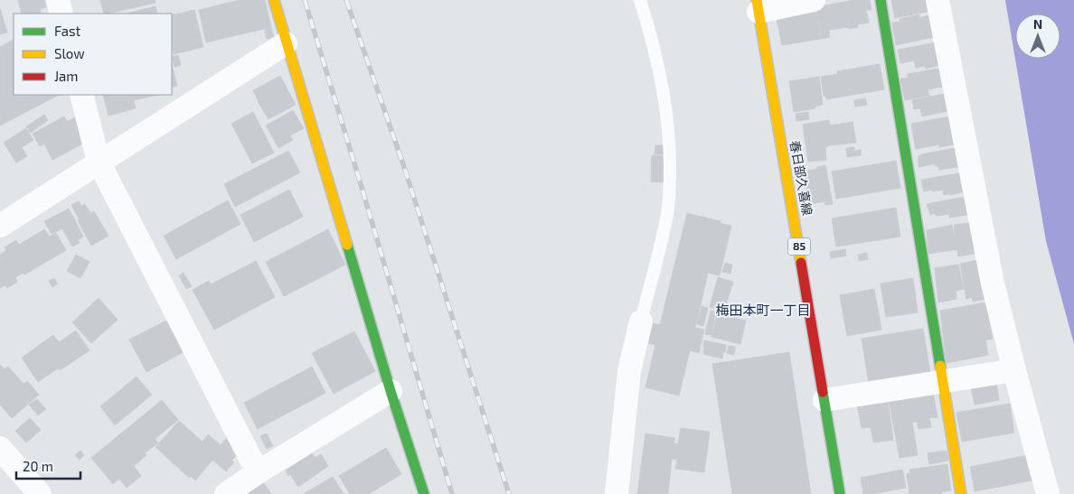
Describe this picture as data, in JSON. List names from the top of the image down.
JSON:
{
  "streets": {
    "street": ["春日部久喜線", "85"]
  },
  "districts": ["梅田本町一丁目"],
  "legend": ["Fast", "Slow", "Jam"],
  "scale_bar": "20 m",
  "north": "top"
}
